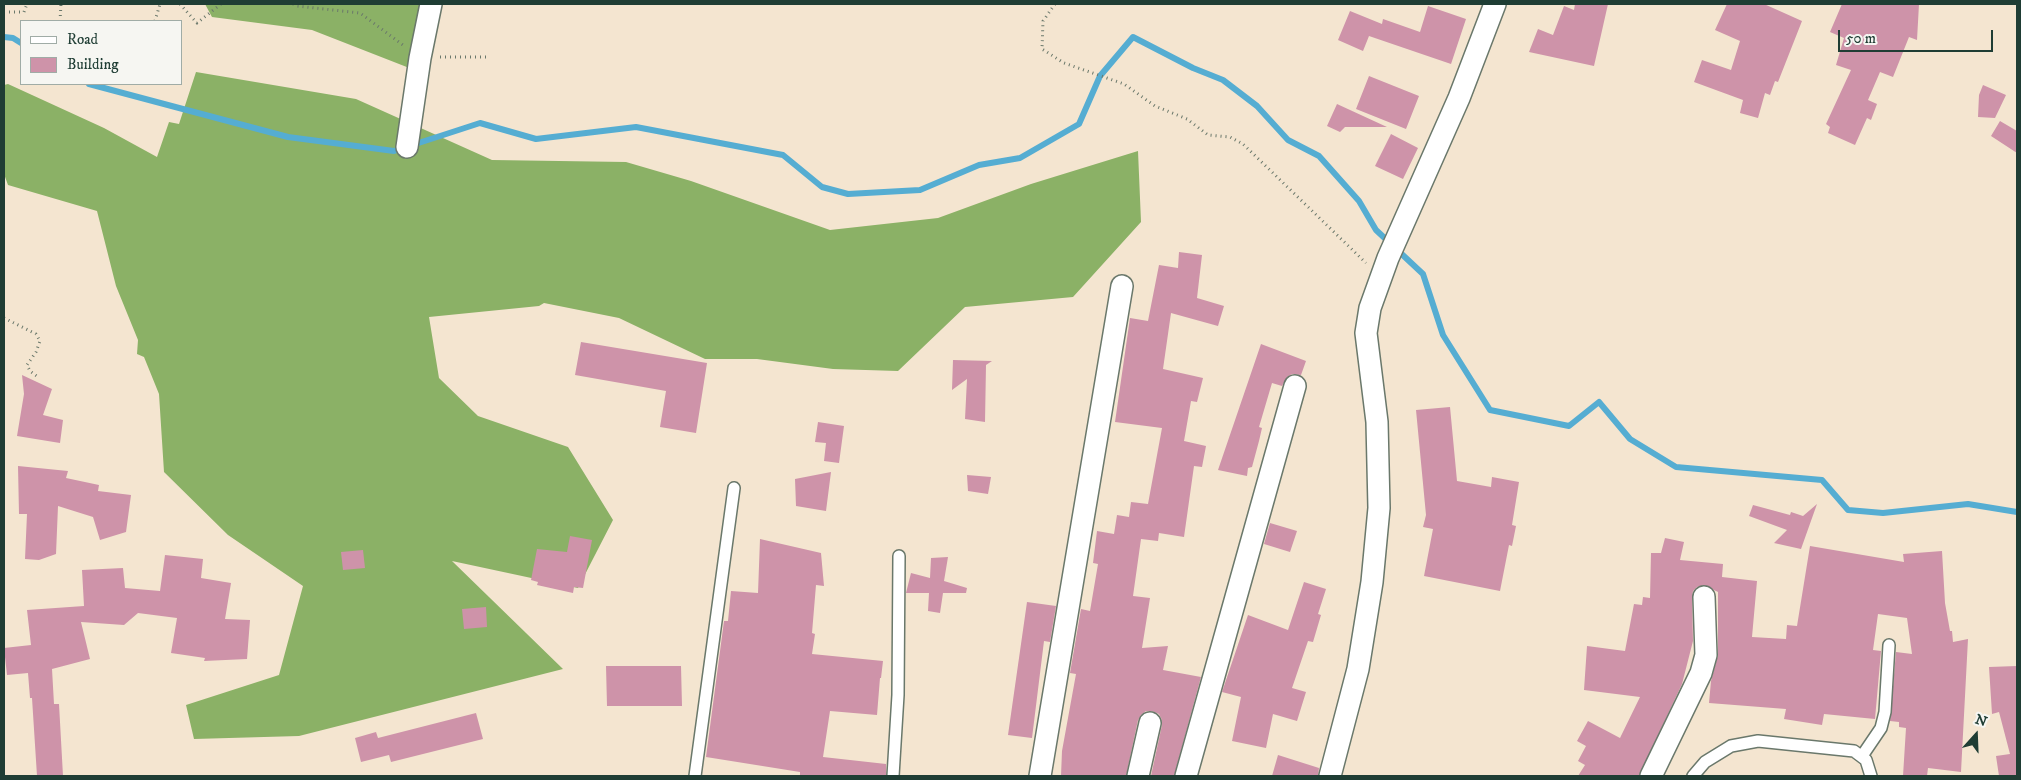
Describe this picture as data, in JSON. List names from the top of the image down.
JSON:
{
  "legend": ["Road", "Building"],
  "scale_bar": "50 m",
  "north": "top"
}
